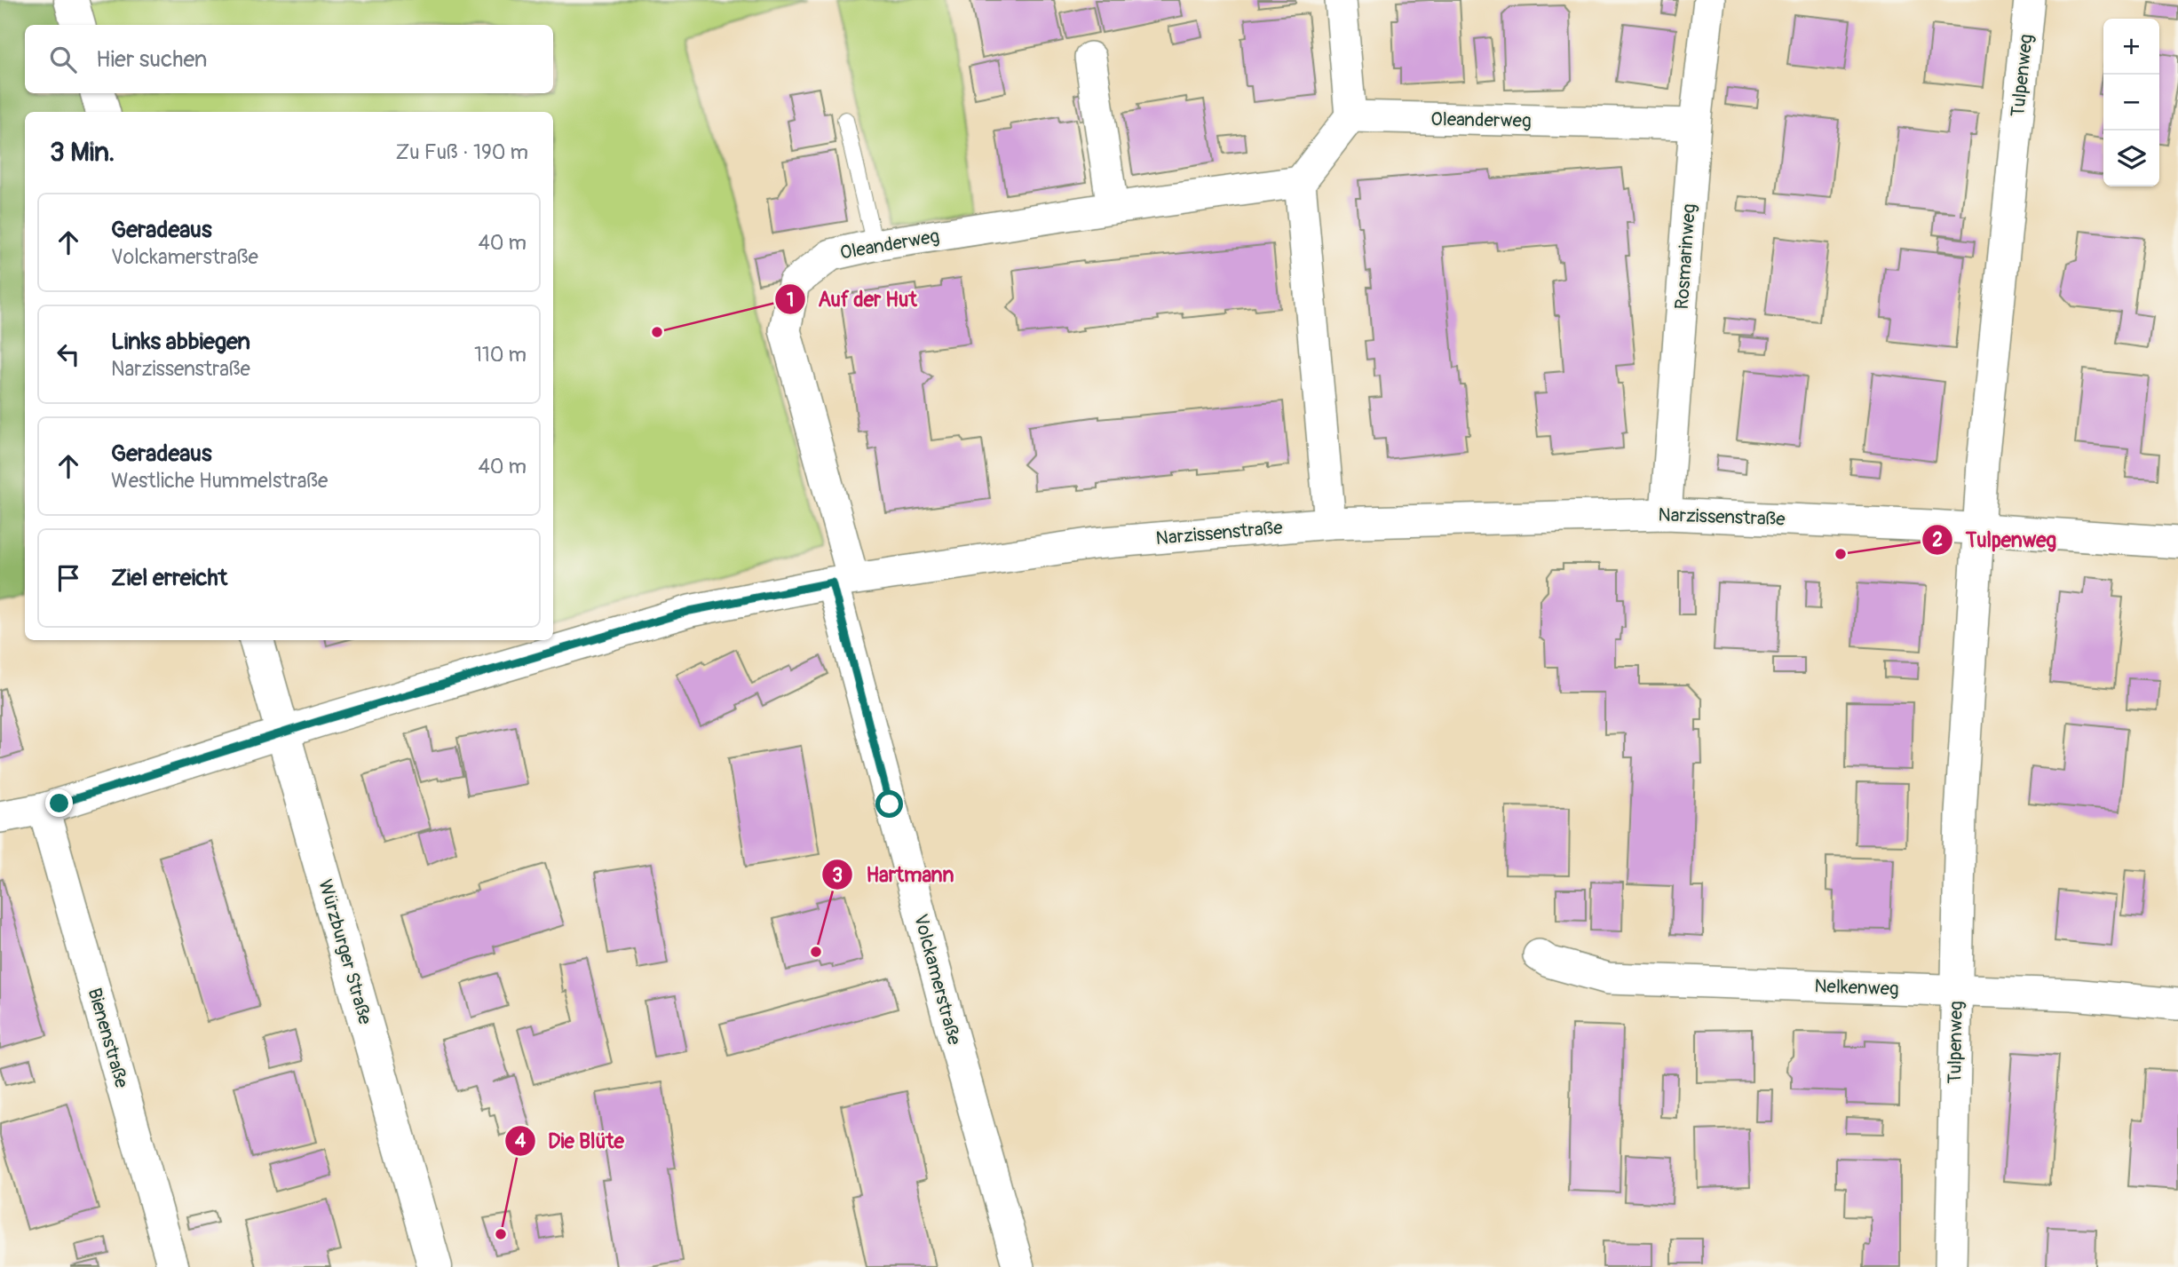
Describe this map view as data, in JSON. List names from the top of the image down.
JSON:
{
  "streets": {
    "street": [
      "Tulpenweg",
      "Oleanderweg",
      "Rosmarinweg",
      "Narzissenstraße",
      "Würzburger Straße",
      "Volckamerstraße",
      "Nelkenweg",
      "Bienenstraße"
    ]
  },
  "crossings": [
    ["Tulpenweg", "Narzissenstraße"],
    ["Tulpenweg", "Nelkenweg"],
    ["Oleanderweg", "Rosmarinweg"],
    ["Oleanderweg", "Narzissenstraße"],
    ["Oleanderweg", "Volckamerstraße"],
    ["Rosmarinweg", "Narzissenstraße"],
    ["Narzissenstraße", "Würzburger Straße"],
    ["Narzissenstraße", "Volckamerstraße"],
    ["Narzissenstraße", "Bienenstraße"]
  ],
  "places": [
    "Auf der Hut",
    "Tulpenweg",
    "Hartmann",
    "Die Blüte"
  ],
  "page": {
    "map_buttons": ["+", "−"],
    "search": "Hier suchen",
    "heading": ["3 Min.", "Zu Fuß · 190 m"],
    "list": [
      ["Geradeaus", "Volckamerstraße", "40 m"],
      ["Links abbiegen", "Narzissenstraße", "110 m"],
      ["Geradeaus", "Westliche Hummelstraße", "40 m"],
      "Ziel erreicht"
    ]
  }
}
